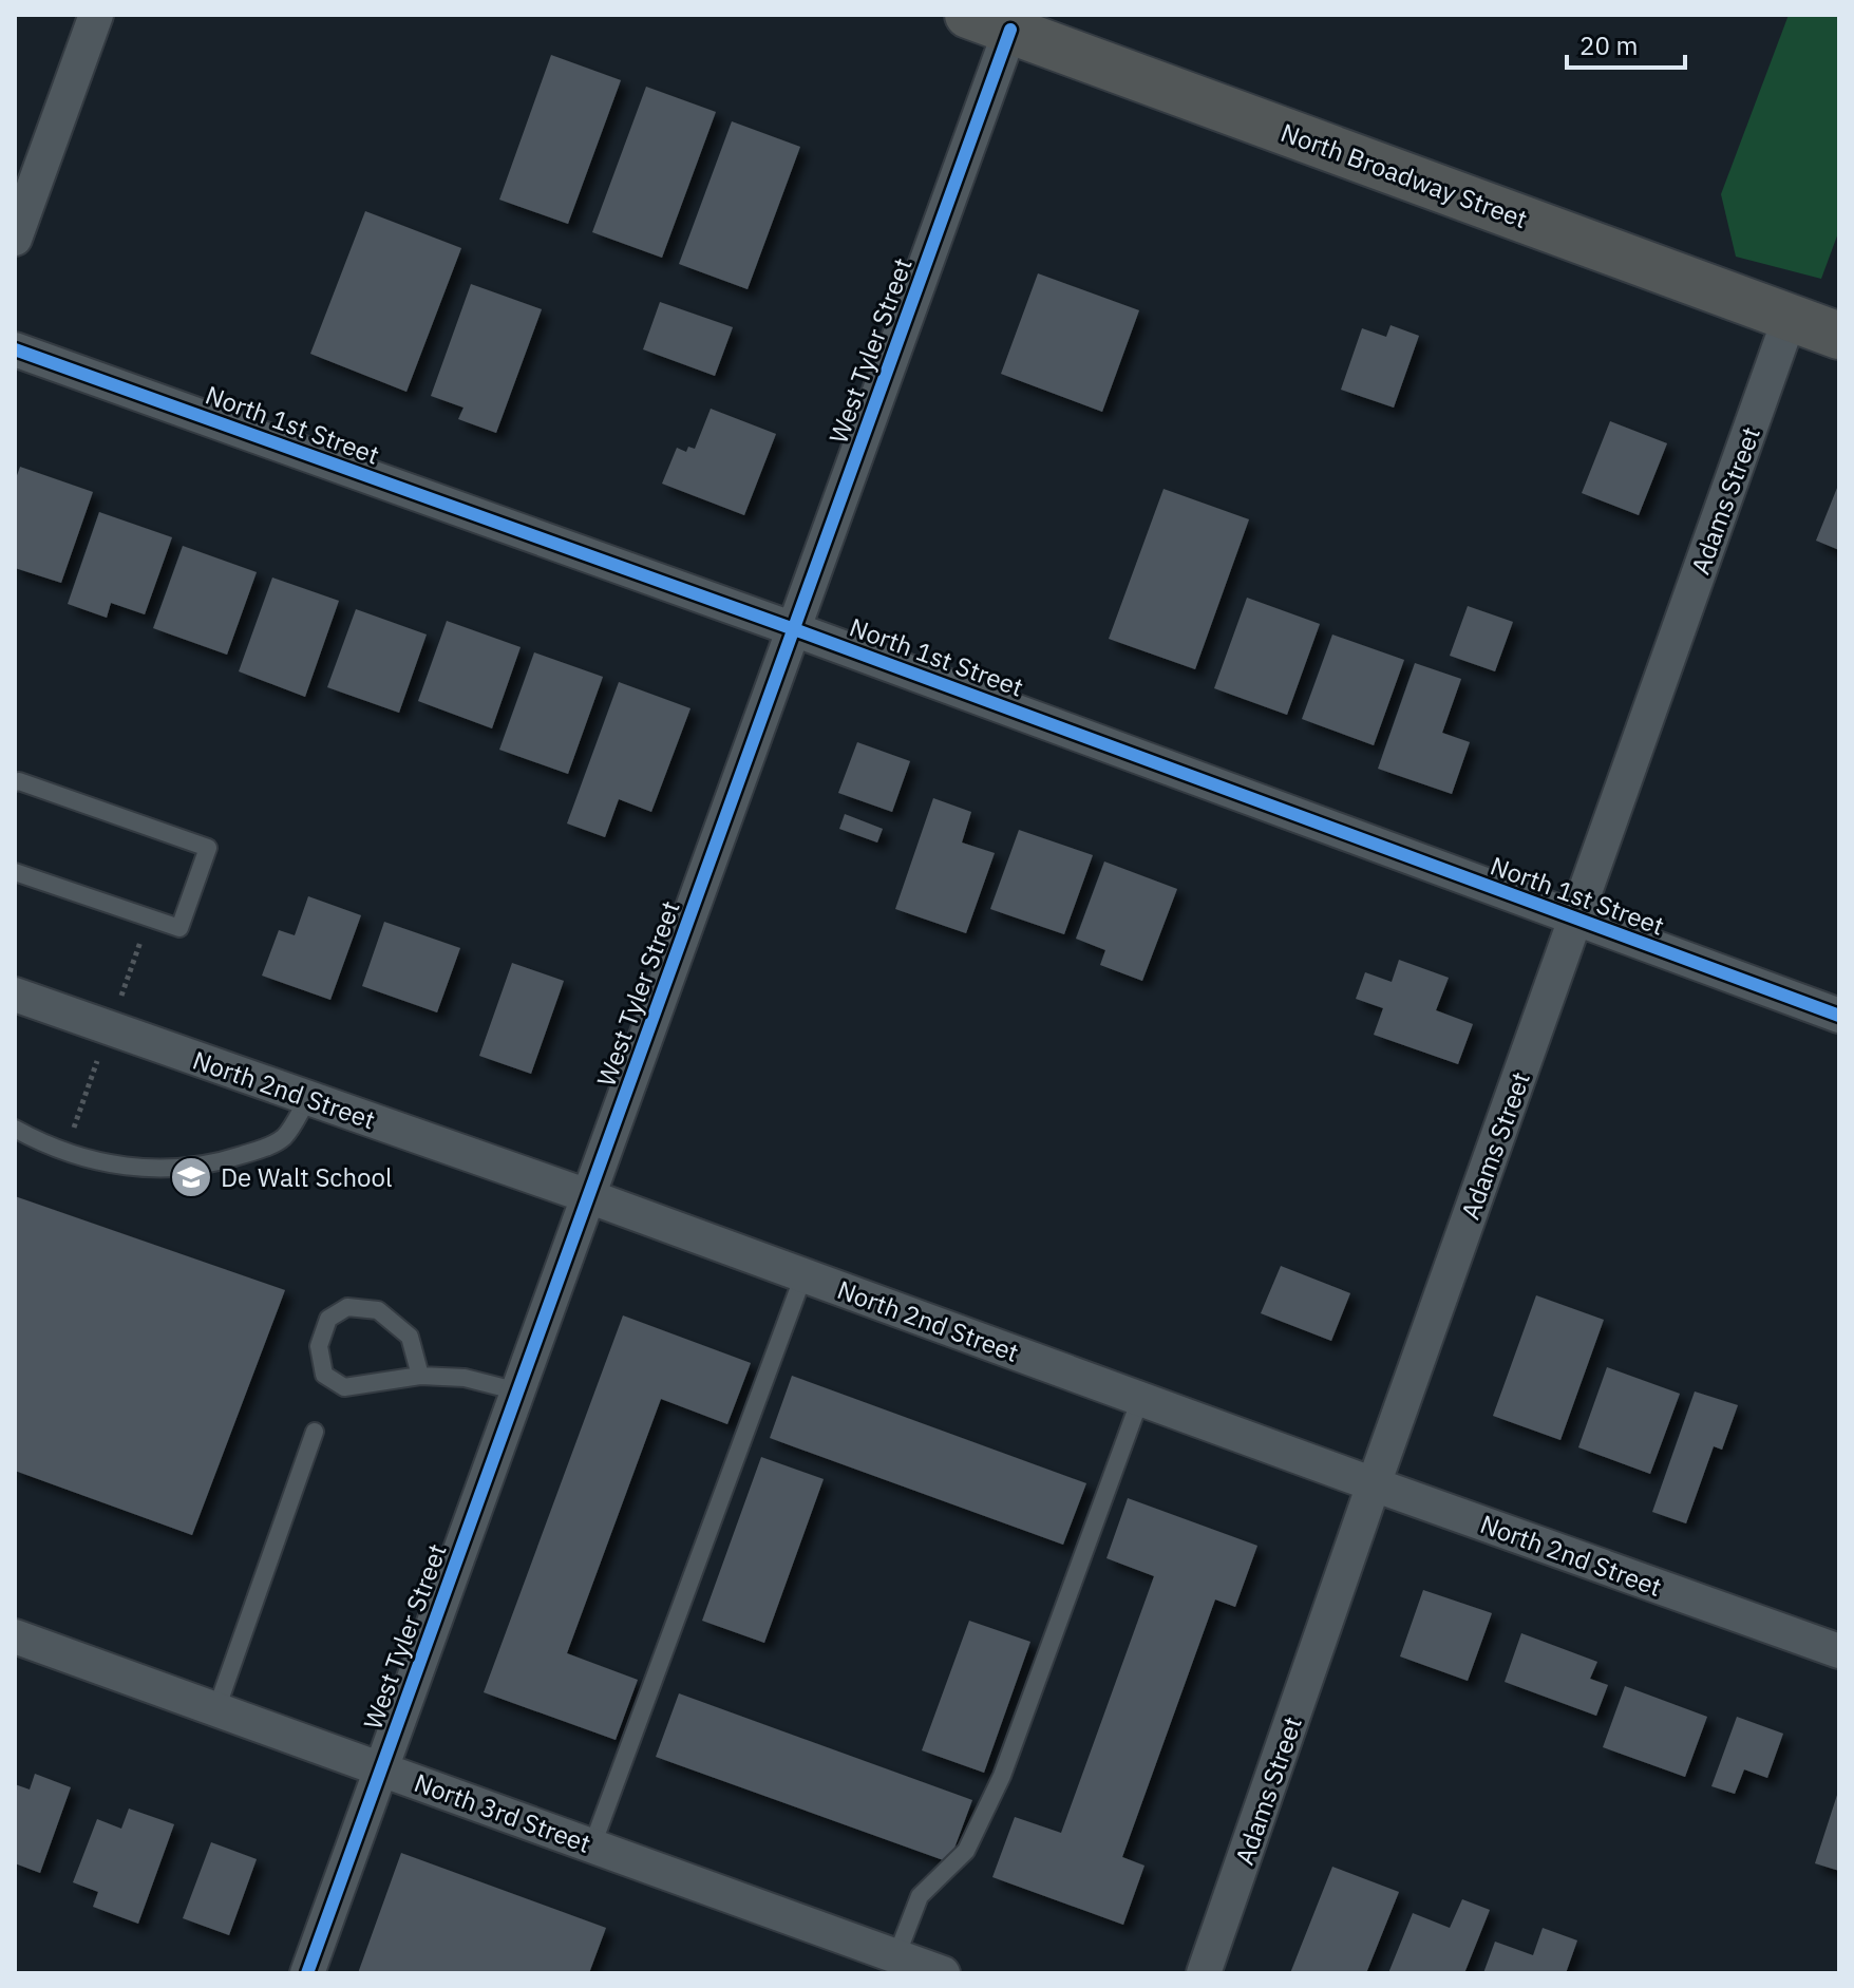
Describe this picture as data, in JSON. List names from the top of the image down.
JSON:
{
  "streets": {
    "street": [
      "North Broadway Street",
      "West Tyler Street",
      "North 1st Street",
      "Adams Street",
      "North 2nd Street",
      "North 3rd Street"
    ]
  },
  "crossings": [
    ["North Broadway Street", "West Tyler Street"],
    ["North Broadway Street", "Adams Street"],
    ["West Tyler Street", "North 1st Street"],
    ["West Tyler Street", "North 2nd Street"],
    ["West Tyler Street", "North 3rd Street"],
    ["North 1st Street", "Adams Street"],
    ["Adams Street", "North 2nd Street"]
  ],
  "places": {
    "school or university": ["De Walt School"]
  },
  "scale_bar": "20 m"
}
